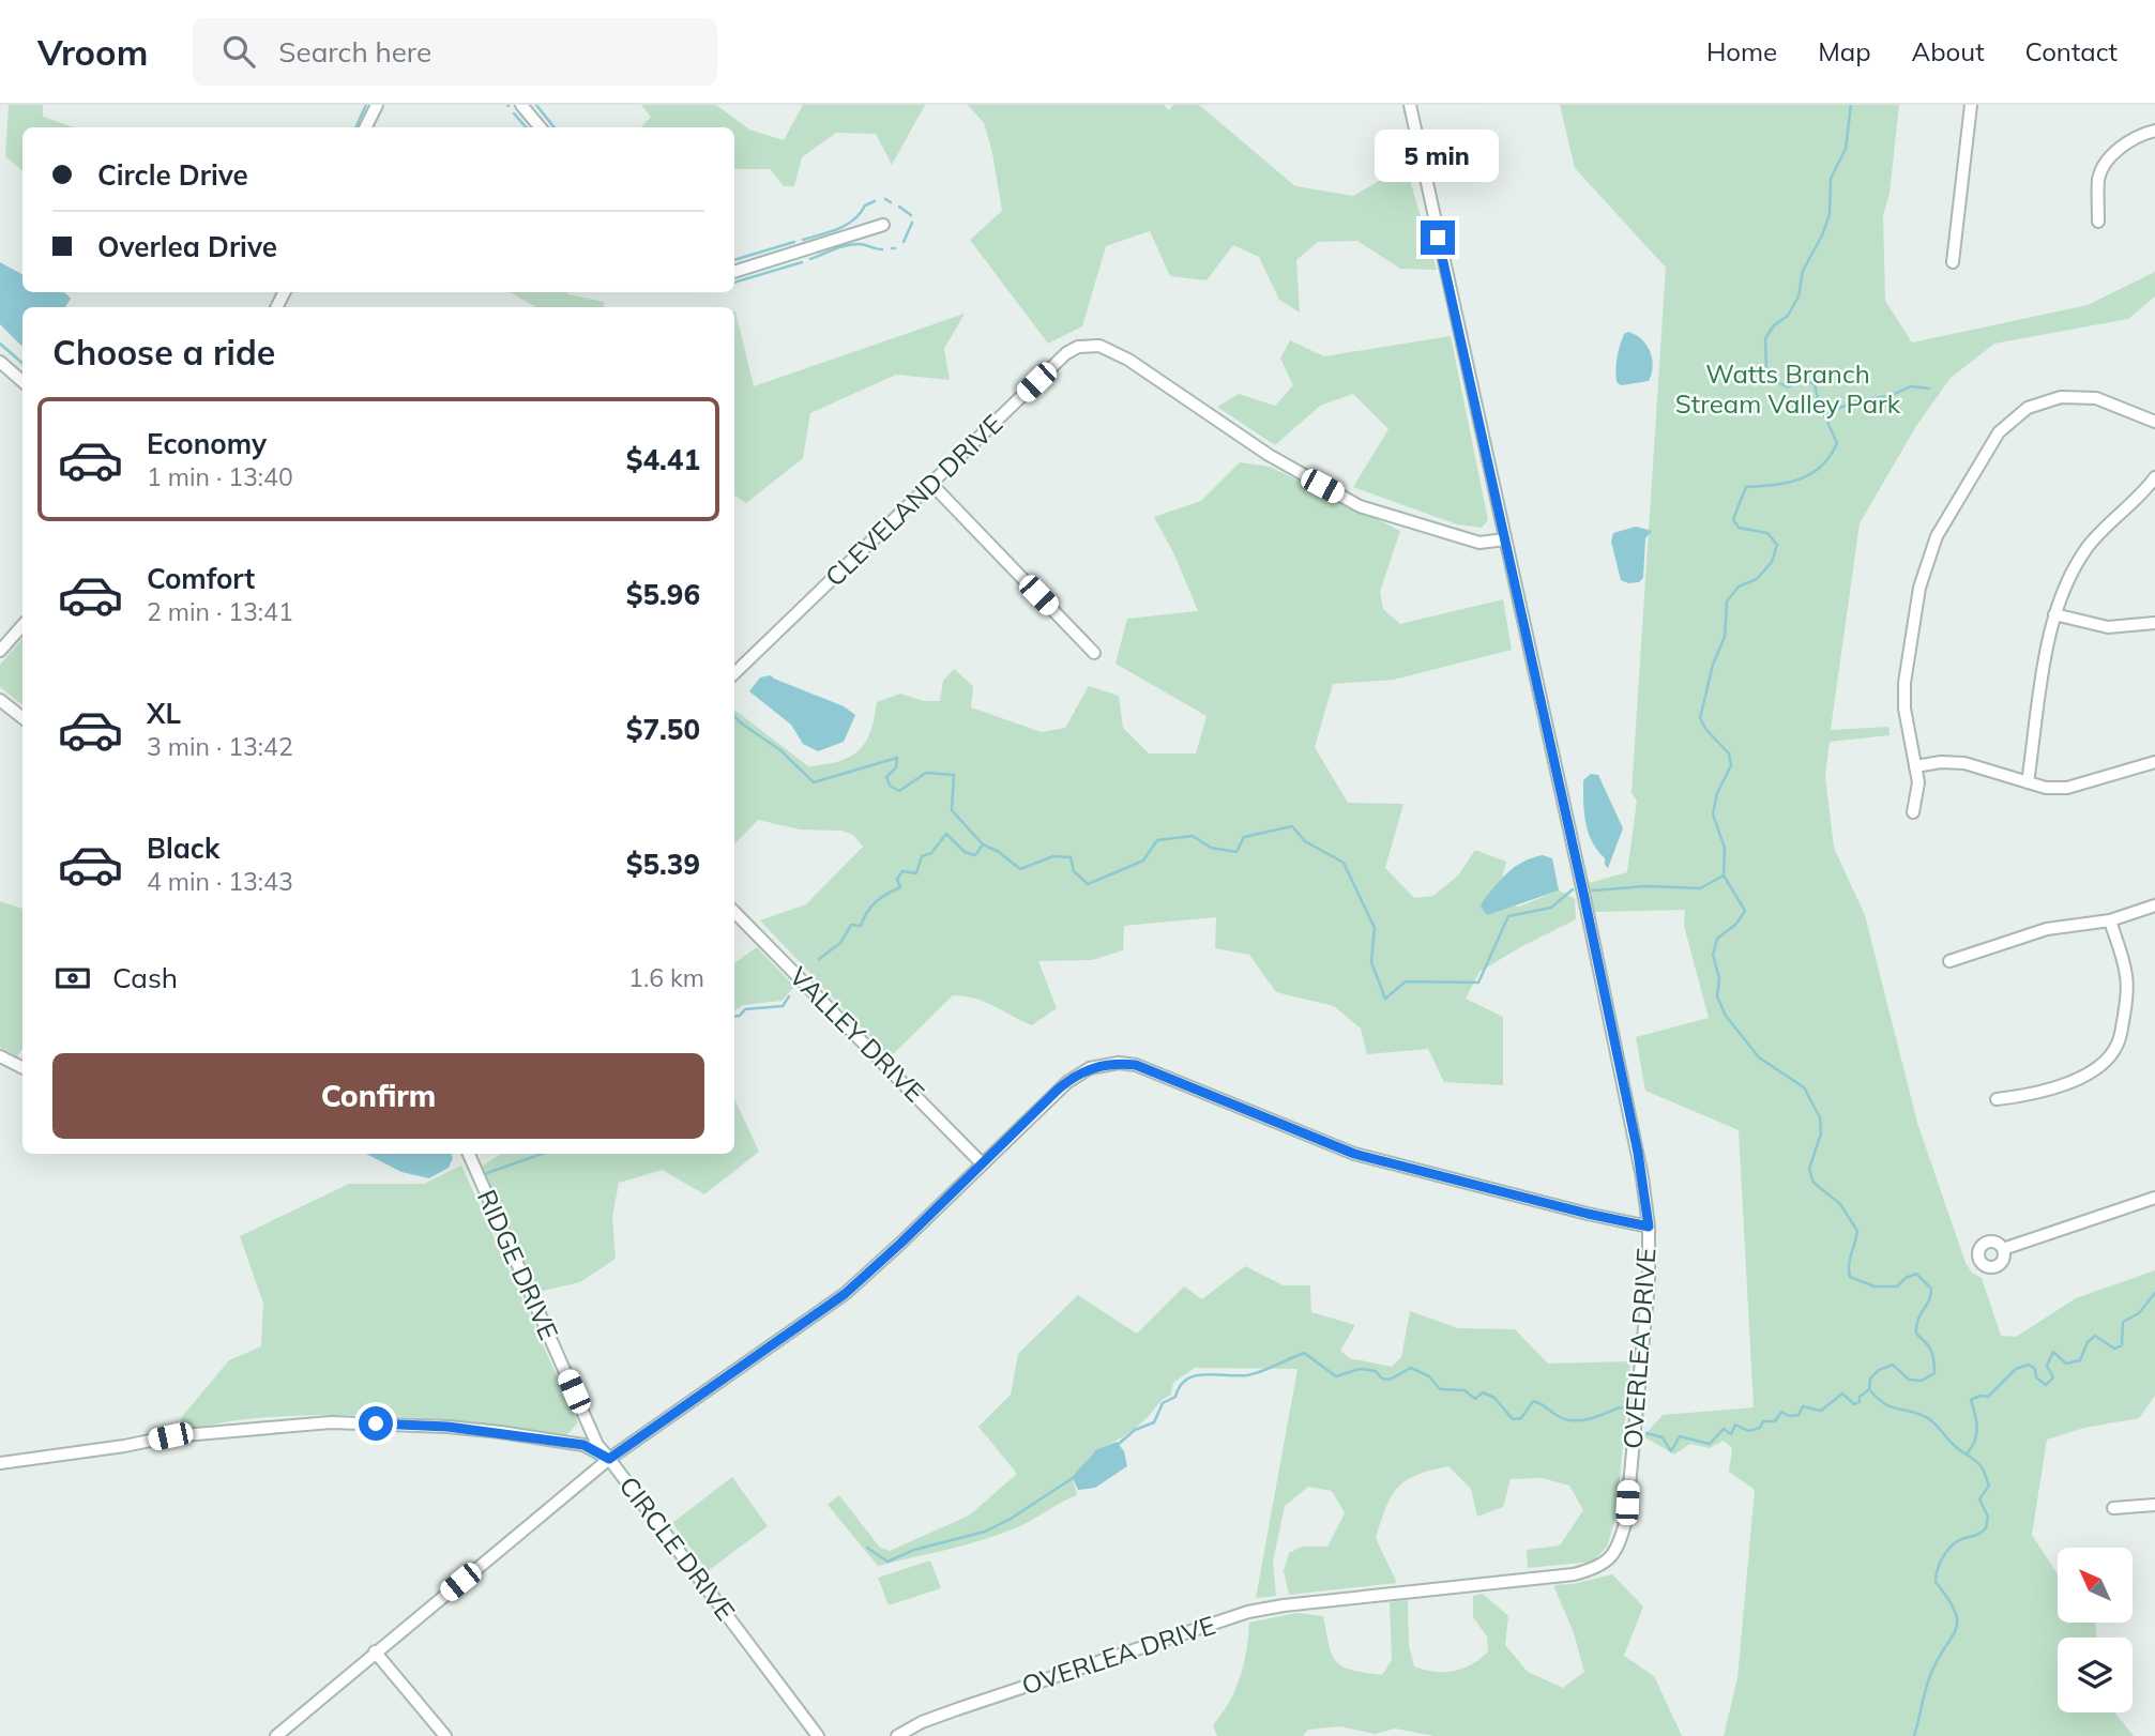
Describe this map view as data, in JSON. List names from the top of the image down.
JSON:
{
  "streets": {
    "street": [
      "CLEVELAND DRIVE",
      "VALLEY DRIVE",
      "RIDGE DRIVE",
      "OVERLEA DRIVE",
      "CIRCLE DRIVE"
    ]
  },
  "crossings": [
    ["CLEVELAND DRIVE", "OVERLEA DRIVE"],
    ["RIDGE DRIVE", "CIRCLE DRIVE"]
  ],
  "parks": ["Watts Branch Stream Valley Park"],
  "north": "top left",
  "page": {
    "header": "Vroom",
    "search": "Search here",
    "nav": [
      "Home",
      "Map",
      "About",
      "Contact"
    ],
    "banner": ["Circle Drive", "Overlea Drive"],
    "bubble": "5 min",
    "heading": "Choose a ride",
    "list": [
      {
        "name": "Economy",
        "note": "1 min · 13:40",
        "value": "$4.41"
      },
      {
        "name": "Comfort",
        "note": "2 min · 13:41",
        "value": "$5.96"
      },
      {
        "name": "XL",
        "note": "3 min · 13:42",
        "value": "$7.50"
      },
      {
        "name": "Black",
        "note": "4 min · 13:43",
        "value": "$5.39"
      }
    ],
    "pay": ["Cash", "1.6 km"],
    "buttons": "Confirm"
  }
}
